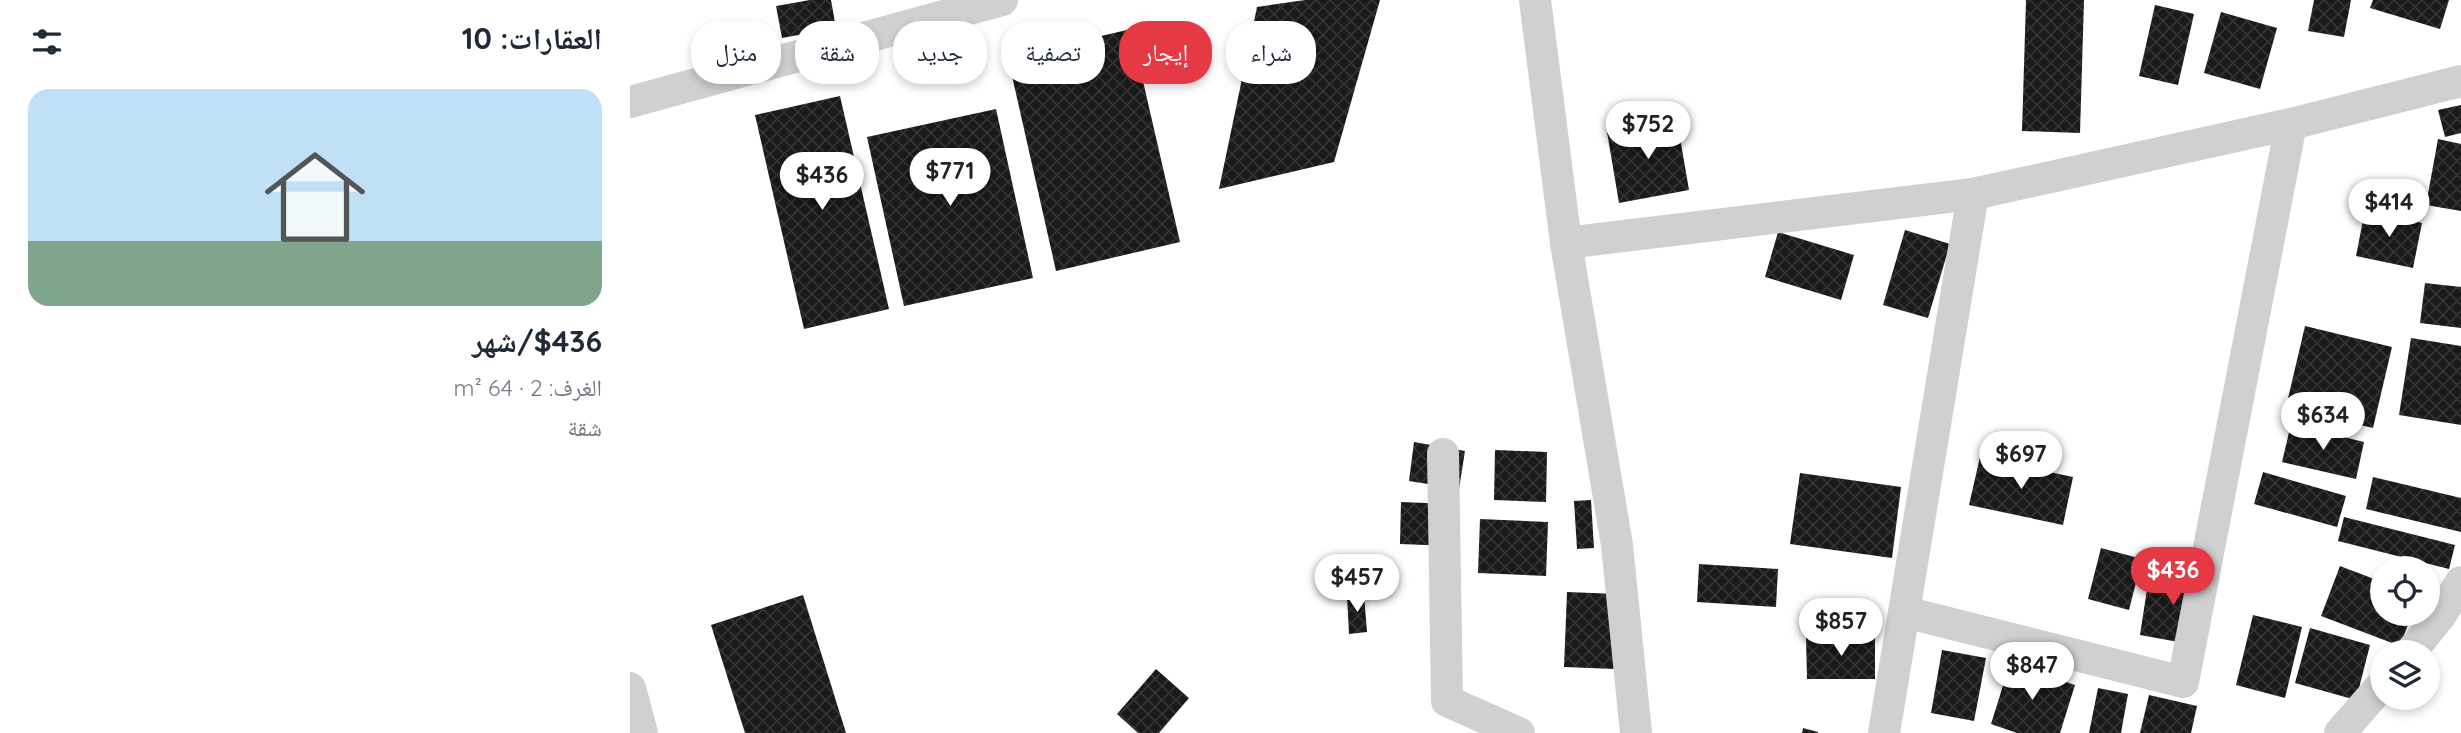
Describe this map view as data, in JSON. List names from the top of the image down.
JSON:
{
  "page": {
    "heading": "العقارات: 10",
    "chip": [
      "شراء",
      "إيجار",
      "تصفية",
      "جديد",
      "شقة",
      "منزل"
    ],
    "list": [
      {
        "name": "$436/شهر",
        "note": "الغرف: 2 · 64 m² · شقة"
      }
    ],
    "price": [
      "$752",
      "$771",
      "$436",
      "$414",
      "$634",
      "$697",
      "$436",
      "$457",
      "$857",
      "$847"
    ]
  }
}
